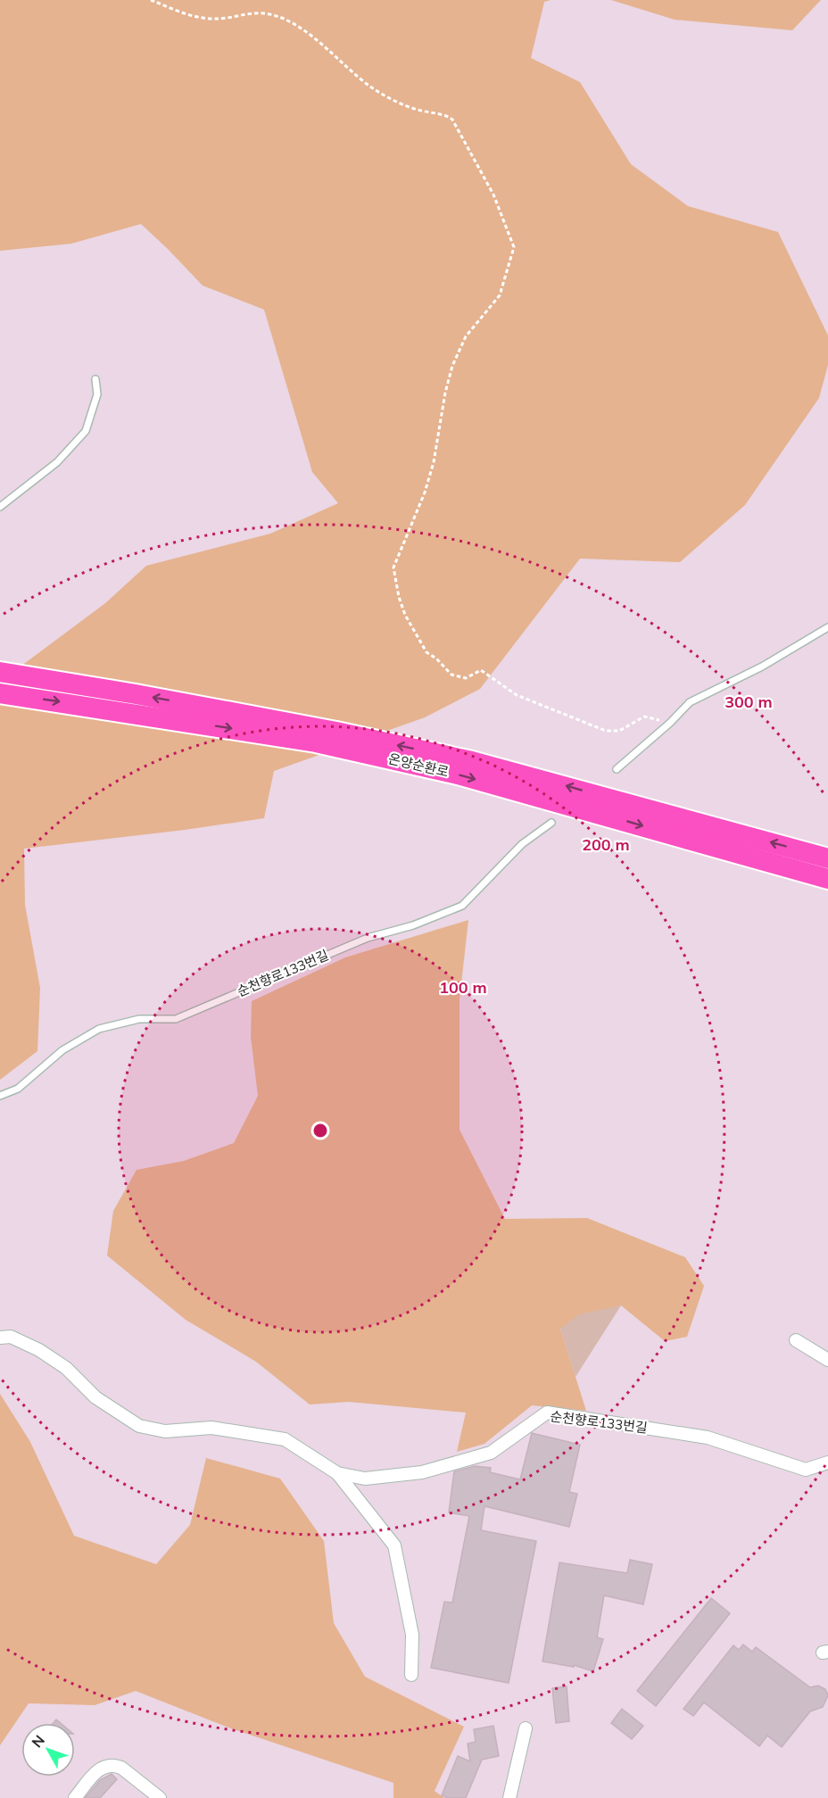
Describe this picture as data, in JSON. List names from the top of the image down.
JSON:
{
  "streets": {
    "highway": ["온양순환로"],
    "street": ["순천향로133번길"]
  },
  "north": "top left",
  "rings": ["300 m", "200 m", "100 m"]
}
